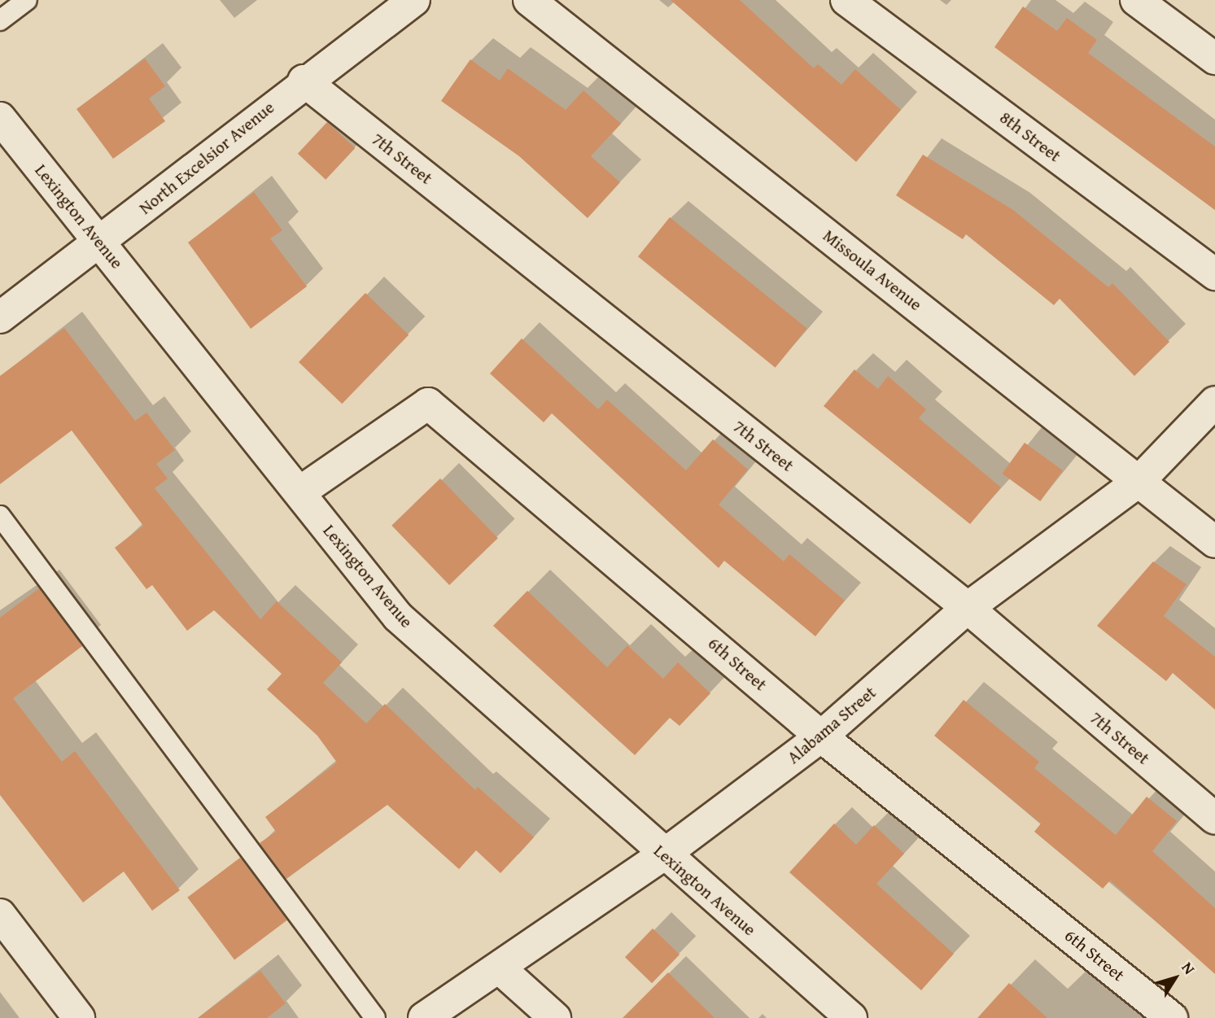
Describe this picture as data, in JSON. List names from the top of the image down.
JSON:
{
  "streets": {
    "street": [
      "8th Street",
      "North Excelsior Avenue",
      "7th Street",
      "Lexington Avenue",
      "Missoula Avenue",
      "6th Street",
      "Alabama Street"
    ]
  },
  "crossings": [
    ["North Excelsior Avenue", "7th Street"],
    ["North Excelsior Avenue", "Lexington Avenue"],
    ["7th Street", "Alabama Street"],
    ["Lexington Avenue", "6th Street"],
    ["Lexington Avenue", "Alabama Street"],
    ["Missoula Avenue", "Alabama Street"],
    ["6th Street", "Alabama Street"]
  ],
  "north": "top right"
}
